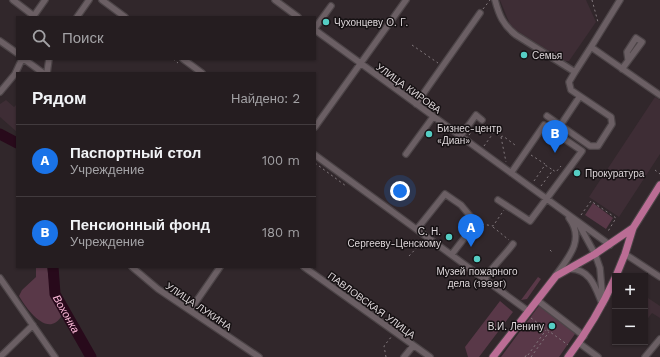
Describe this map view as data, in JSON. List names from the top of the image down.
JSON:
{
  "streets": {
    "street": ["УЛИЦА КИРОВА", "ПАВЛОВСКАЯ УЛИЦА", "УЛИЦА ЛУКИНА"]
  },
  "water": ["Вохонка"],
  "places": [
    "Чухонцеву О. Г.",
    "Семья",
    "Бизнес-центр «Диан»",
    "Прокуратура",
    "С. Н. Сергееву-Ценскому",
    "Музей пожарного дела (1999г)",
    "В.И. Ленину"
  ],
  "page": {
    "search": "Поиск",
    "heading": ["Рядом", "Найдено: 2"],
    "pins": ["B", "A"],
    "list": [
      {
        "mark": "A",
        "name": "Паспортный стол",
        "note": "Учреждение",
        "value": "100 m"
      },
      {
        "mark": "B",
        "name": "Пенсионный фонд",
        "note": "Учреждение",
        "value": "180 m"
      }
    ],
    "map_buttons": ["+", "−"]
  }
}
